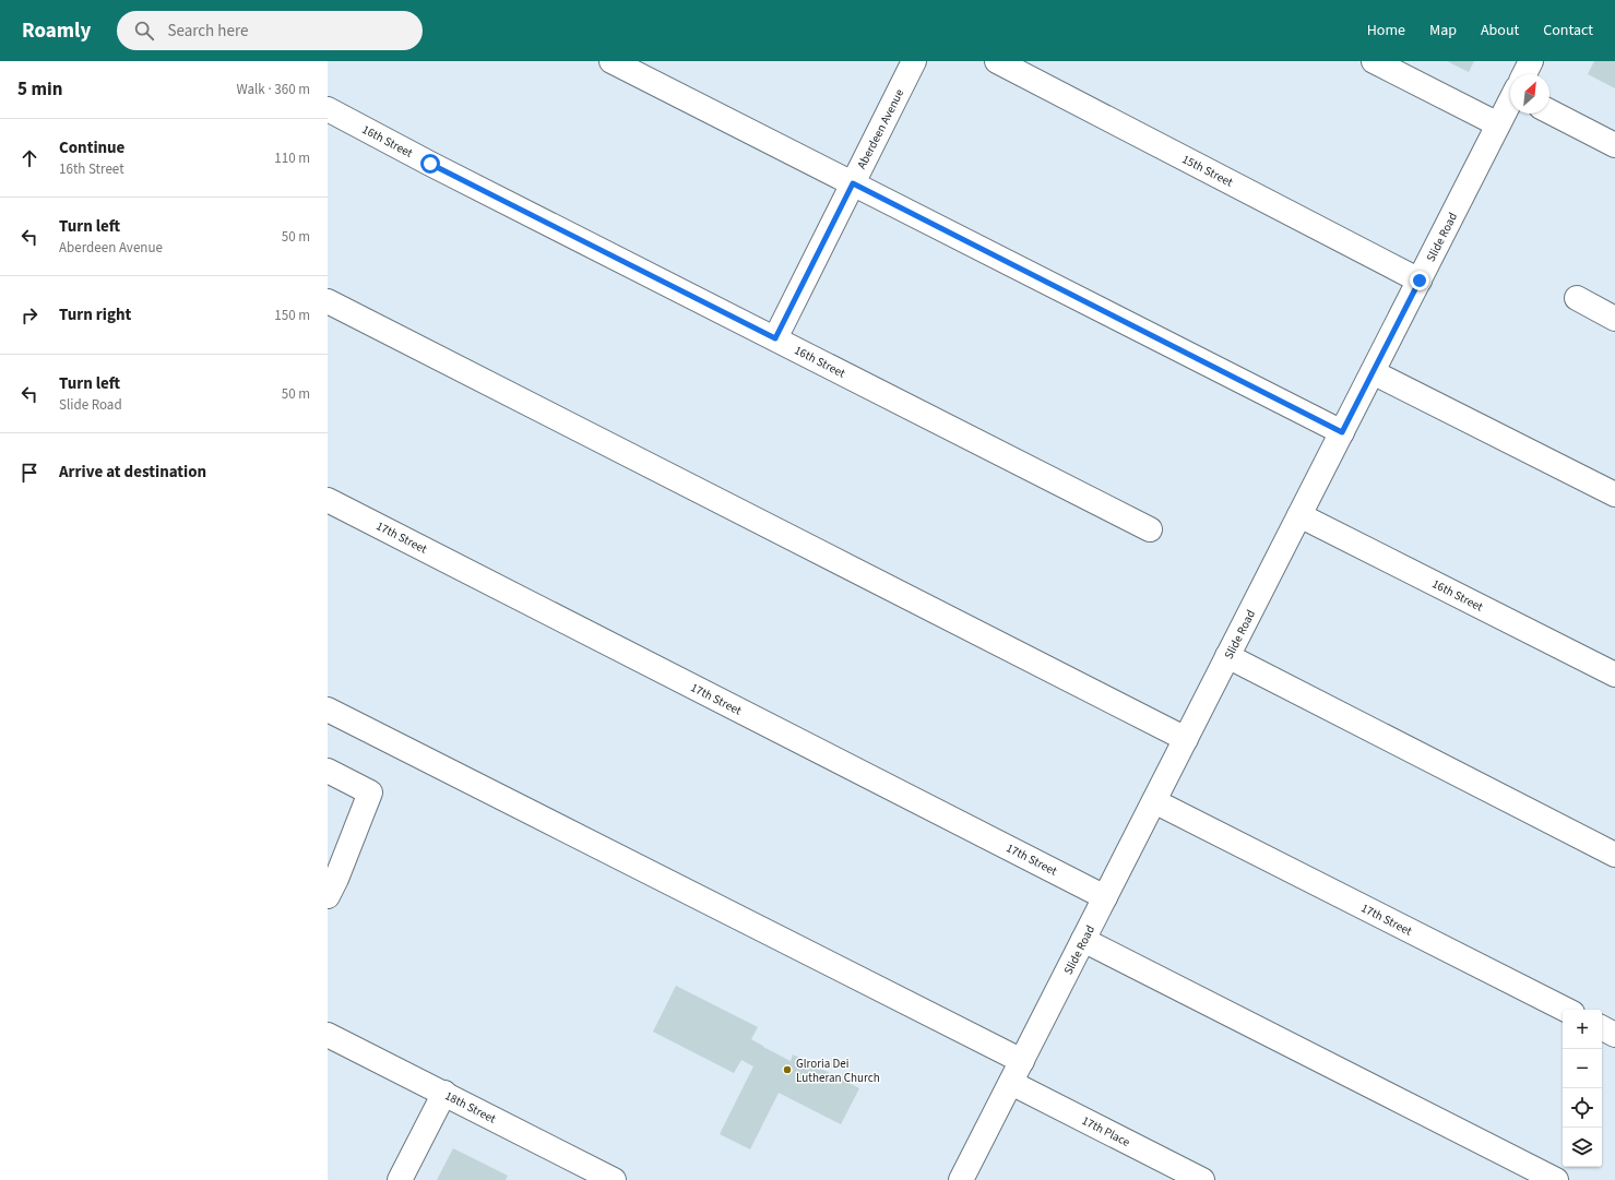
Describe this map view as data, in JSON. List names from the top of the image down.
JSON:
{
  "streets": {
    "street": [
      "Aberdeen Avenue",
      "16th Street",
      "15th Street",
      "Slide Road",
      "17th Street",
      "18th Street",
      "17th Place"
    ]
  },
  "crossings": [
    ["Aberdeen Avenue", "16th Street"],
    ["16th Street", "Slide Road"],
    ["15th Street", "Slide Road"],
    ["Slide Road", "17th Street"],
    ["Slide Road", "17th Place"]
  ],
  "places": ["Glroria Dei Lutheran Church"],
  "north": "top right",
  "page": {
    "header": "Roamly",
    "search": "Search here",
    "nav": [
      "Home",
      "Map",
      "About",
      "Contact"
    ],
    "heading": ["5 min", "Walk · 360 m"],
    "list": [
      ["Continue", "16th Street", "110 m"],
      ["Turn left", "Aberdeen Avenue", "50 m"],
      ["Turn right", "150 m"],
      ["Turn left", "Slide Road", "50 m"],
      "Arrive at destination"
    ],
    "map_buttons": ["+", "−"]
  }
}
